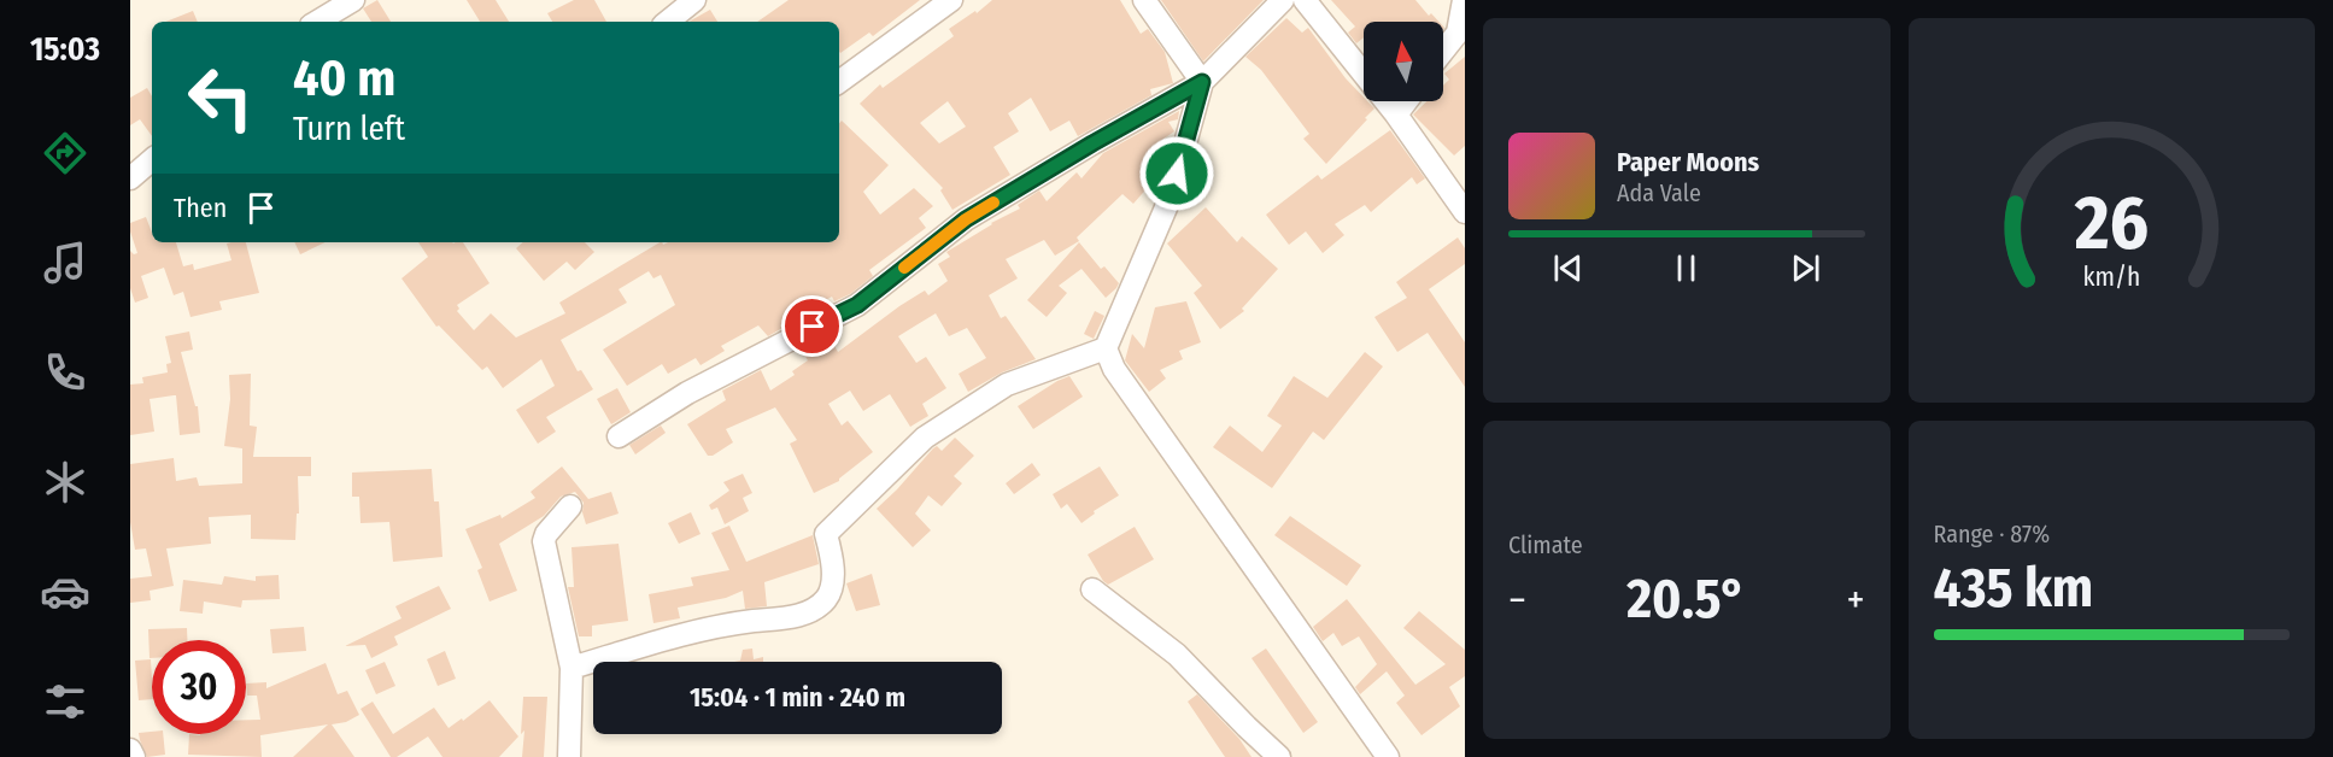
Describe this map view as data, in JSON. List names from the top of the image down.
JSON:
{
  "north": "top",
  "page": {
    "tabs": "15:03",
    "turn": ["40 m", "Turn left"],
    "song": ["Paper Moons", "Ada Vale"],
    "then": "Then",
    "tile": [
      "Climate",
      ["Range · 87%", "435 km"]
    ],
    "heat": ["−", "20.5°", "+"],
    "limit": "30",
    "trip": "15:04 · 1 min · 240 m",
    "gauge": ["26", "km/h"]
  }
}
